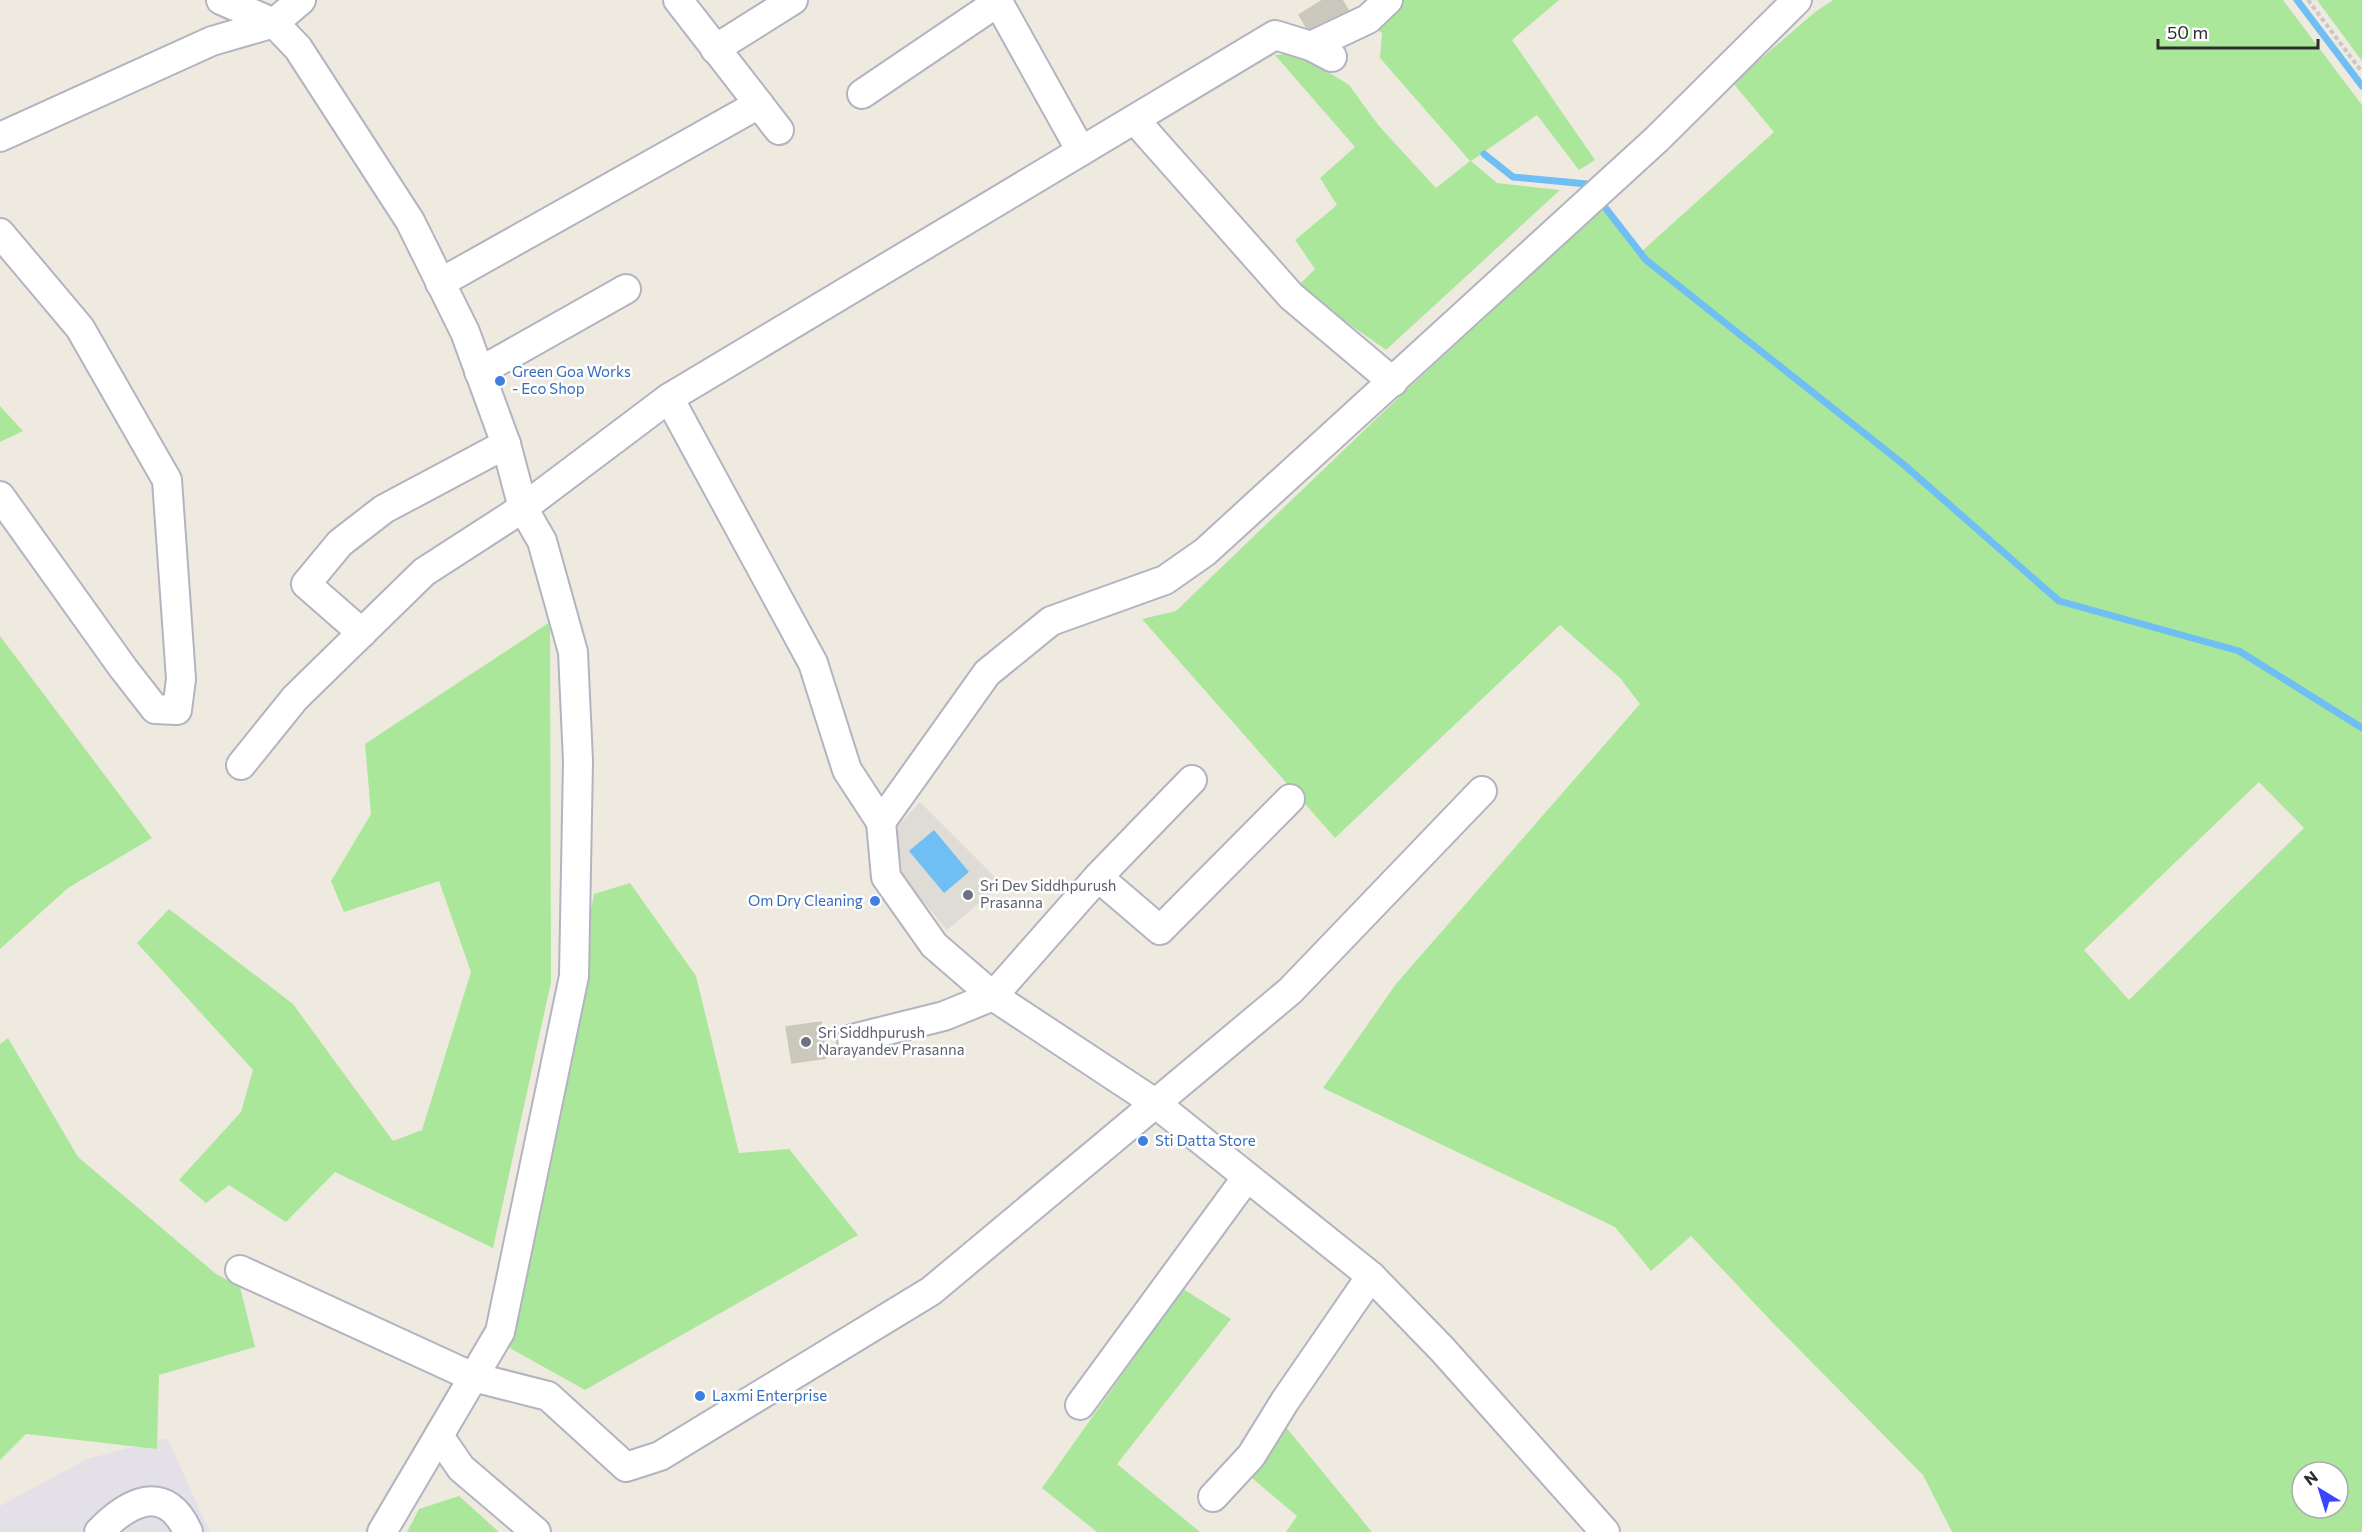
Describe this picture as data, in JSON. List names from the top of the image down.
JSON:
{
  "places": [
    "Green Goa Works - Eco Shop",
    "Sri Dev Siddhpurush Prasanna",
    "Om Dry Cleaning",
    "Sri Siddhpurush Narayandev Prasanna",
    "Sti Datta Store",
    "Laxmi Enterprise"
  ],
  "scale_bar": "50 m",
  "north": "top left"
}
